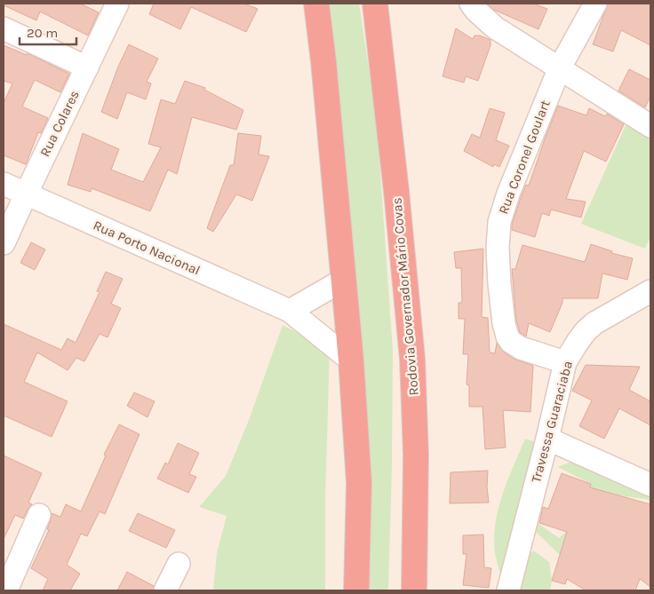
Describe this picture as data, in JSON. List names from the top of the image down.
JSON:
{
  "streets": {
    "highway": ["Rodovia Governador Mário Covas"],
    "street": [
      "Rua Colares",
      "Rua Coronel Goulart",
      "Rua Porto Nacional",
      "Travessa Guaraciaba"
    ]
  },
  "crossings": [
    ["Rua Colares", "Rua Porto Nacional"],
    ["Rua Coronel Goulart", "Travessa Guaraciaba"]
  ],
  "scale_bar": "20 m"
}
